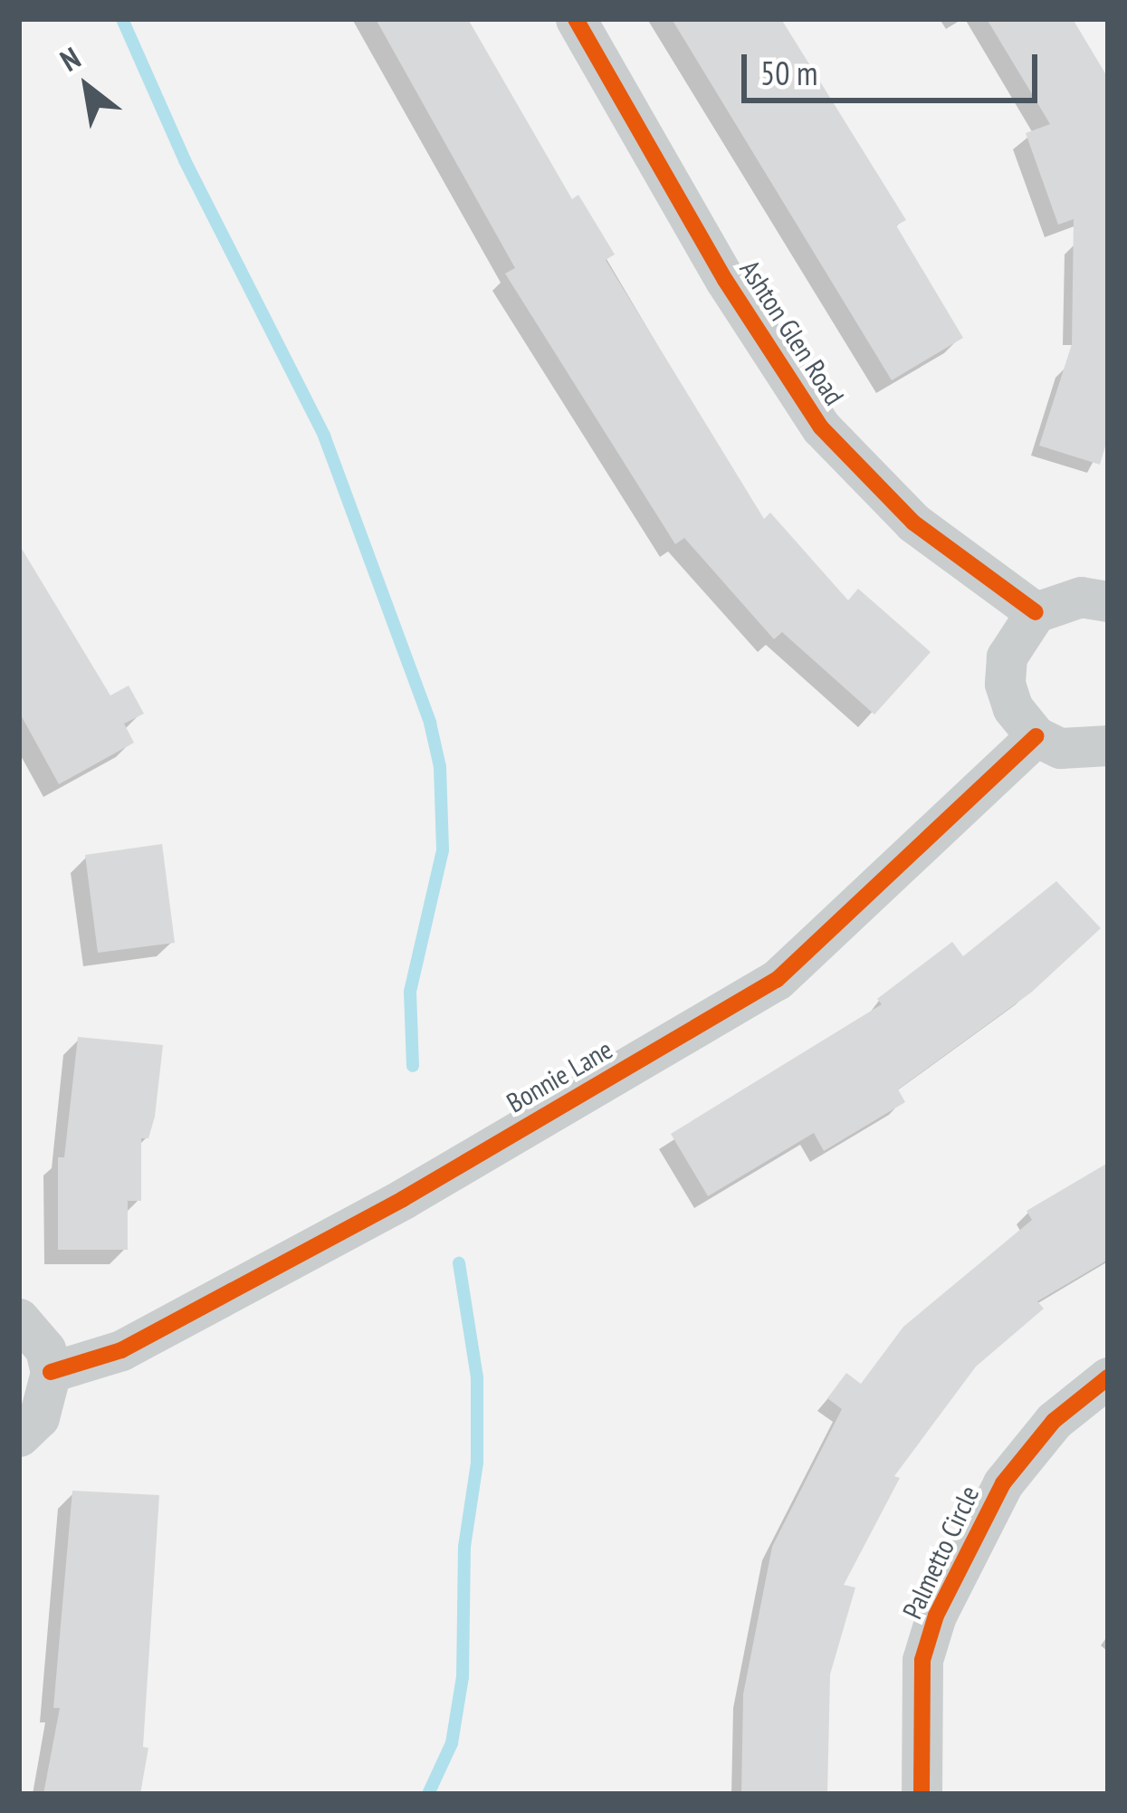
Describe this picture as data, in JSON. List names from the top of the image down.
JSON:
{
  "streets": {
    "street": ["Ashton Glen Road", "Bonnie Lane", "Palmetto Circle"]
  },
  "scale_bar": "50 m",
  "north": "top left"
}
